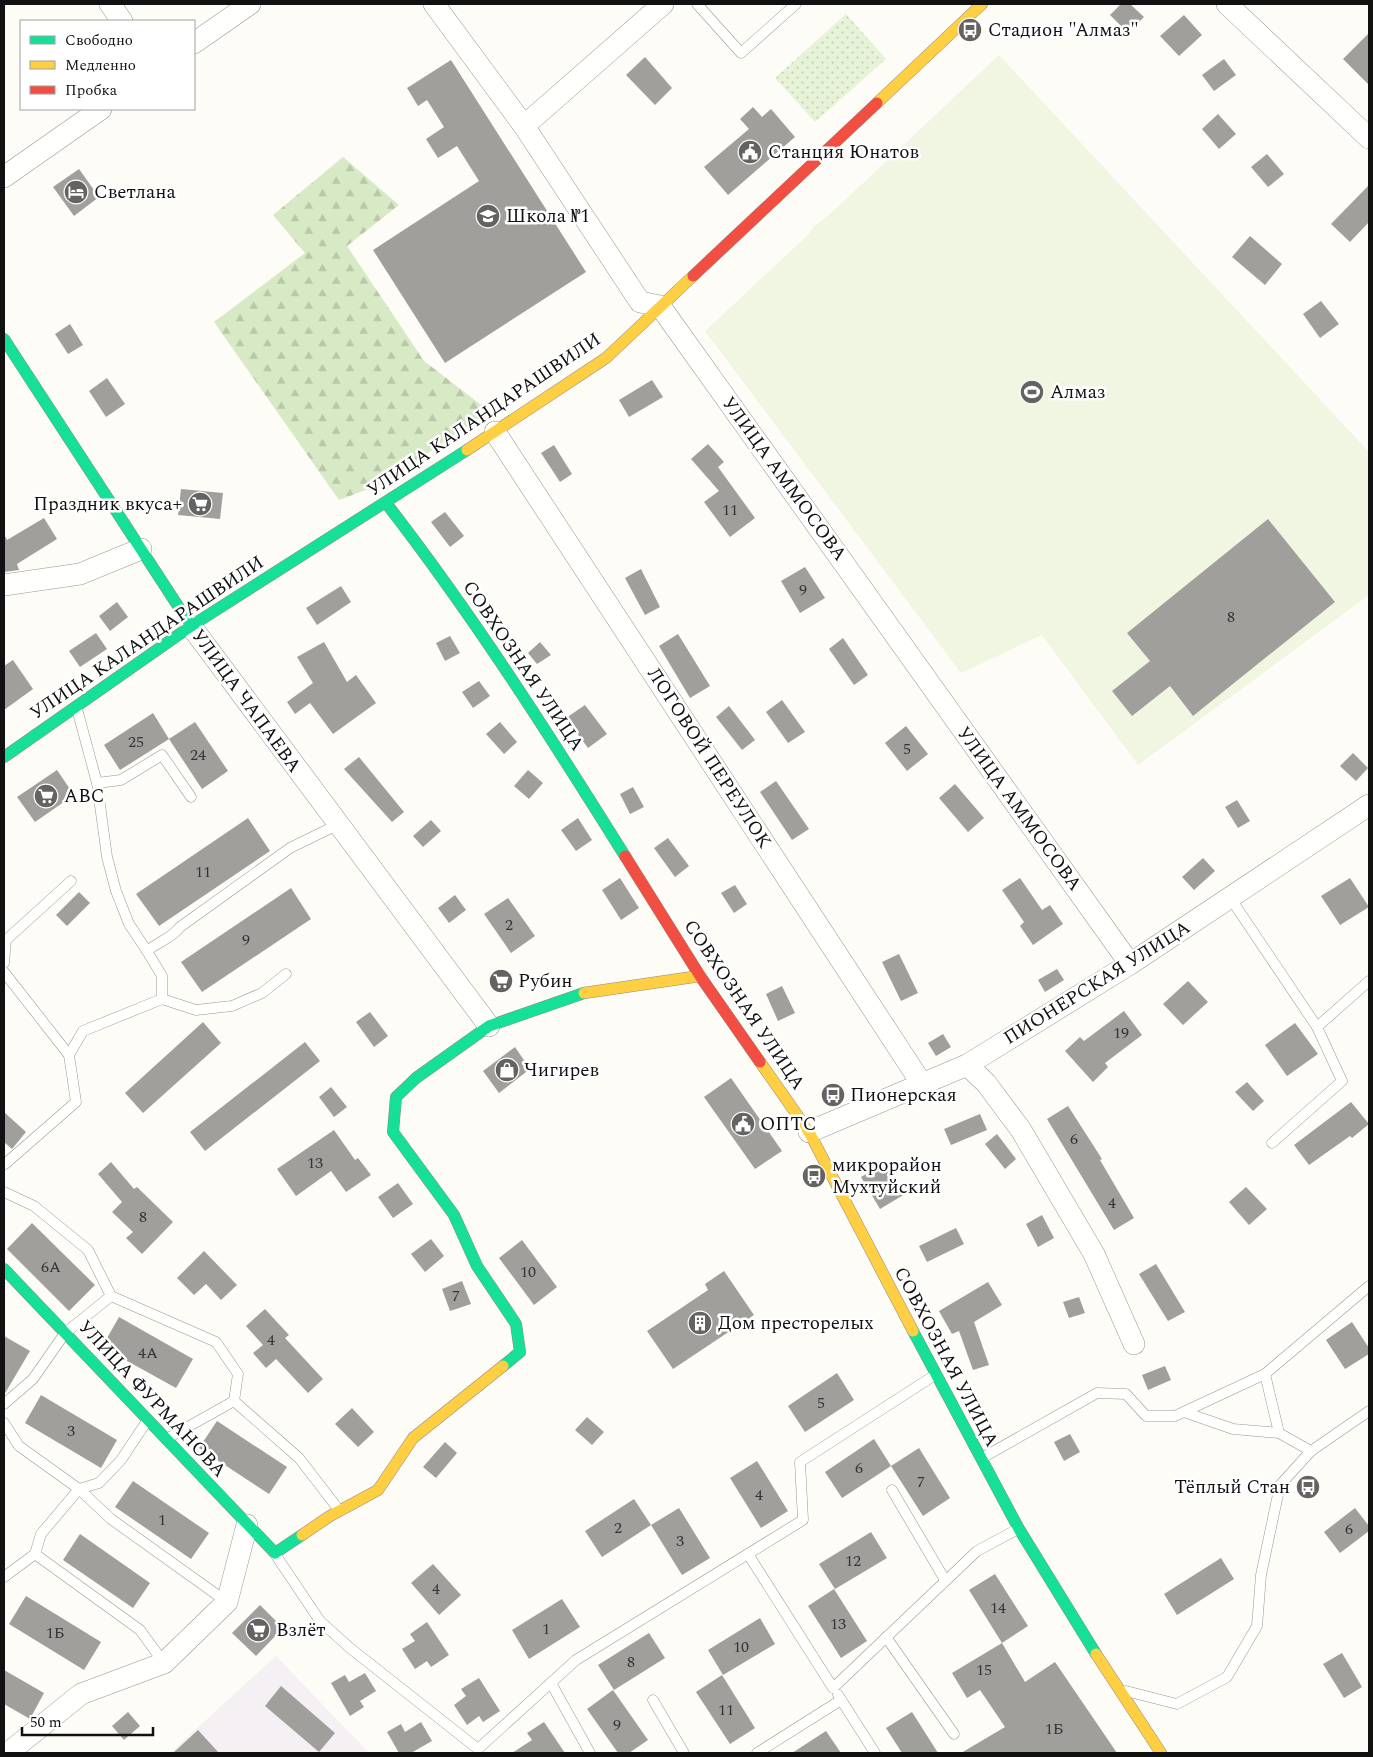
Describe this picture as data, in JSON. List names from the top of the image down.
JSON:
{
  "streets": {
    "street": [
      "УЛИЦА КАЛАНДАРАШВИЛИ",
      "УЛИЦА АММОСОВА",
      "СОВХОЗНАЯ УЛИЦА",
      "УЛИЦА ЧАПАЕВА",
      "ЛОГОВОЙ ПЕРЕУЛОК",
      "ПИОНЕРСКАЯ УЛИЦА",
      "УЛИЦА ФУРМАНОВА"
    ]
  },
  "crossings": [
    ["УЛИЦА КАЛАНДАРАШВИЛИ", "УЛИЦА АММОСОВА"],
    ["УЛИЦА КАЛАНДАРАШВИЛИ", "СОВХОЗНАЯ УЛИЦА"],
    ["УЛИЦА КАЛАНДАРАШВИЛИ", "УЛИЦА ЧАПАЕВА"],
    ["УЛИЦА КАЛАНДАРАШВИЛИ", "ЛОГОВОЙ ПЕРЕУЛОК"],
    ["УЛИЦА АММОСОВА", "ПИОНЕРСКАЯ УЛИЦА"],
    ["СОВХОЗНАЯ УЛИЦА", "ПИОНЕРСКАЯ УЛИЦА"],
    ["ЛОГОВОЙ ПЕРЕУЛОК", "ПИОНЕРСКАЯ УЛИЦА"]
  ],
  "places": {
    "bus stop": [
      "Стадион \"Алмаз\"",
      "Пионерская",
      "микрорайон Мухтуйский",
      "Тёплый Стан"
    ],
    "public building": ["Станция Юнатов", "ОПТС"],
    "hotel": ["Светлана"],
    "school or university": ["Школа №1"],
    "sports": ["Алмаз"],
    "supermarket": [
      "Праздник вкуса+",
      "ABC",
      "Рубин",
      "Взлёт"
    ],
    "shop": ["Чигирев"],
    "building": ["Дом престорелых"]
  },
  "house_numbers": [
    "11",
    "9",
    "8",
    "25",
    "5",
    "24",
    "11",
    "2",
    "9",
    "19",
    "6",
    "13",
    "4",
    "8",
    "6А",
    "10",
    "7",
    "4",
    "4А",
    "5",
    "3",
    "6",
    "7",
    "4",
    "1",
    "2",
    "6",
    "3",
    "12",
    "4",
    "14",
    "13",
    "1",
    "1Б",
    "10",
    "8",
    "15",
    "11",
    "9",
    "1Б"
  ],
  "legend": ["Свободно", "Медленно", "Пробка"],
  "scale_bar": "50 m"
}
